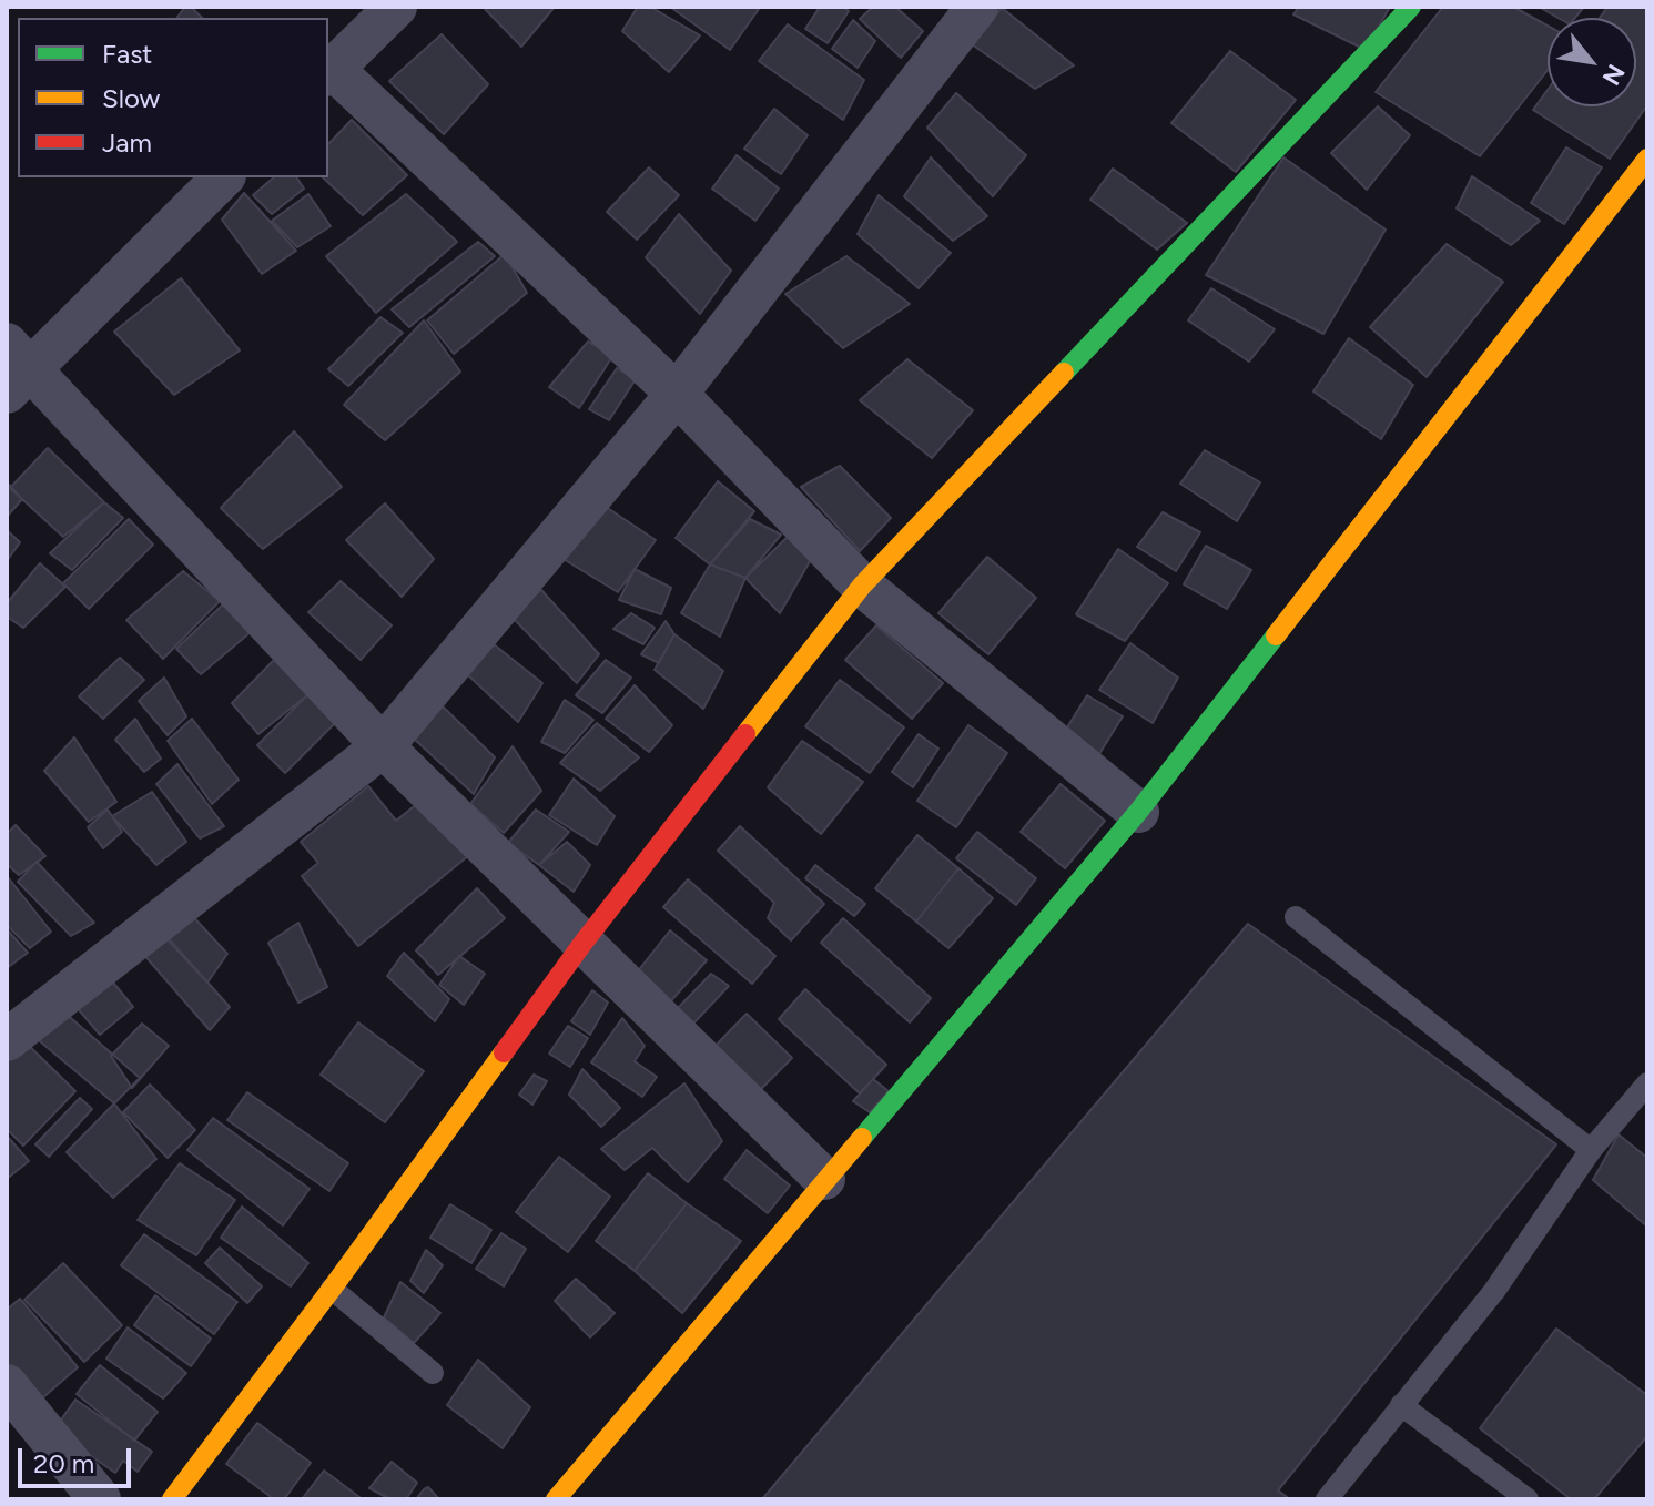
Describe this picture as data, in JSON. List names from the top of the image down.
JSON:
{
  "legend": ["Fast", "Slow", "Jam"],
  "scale_bar": "20 m",
  "north": "bottom right"
}
